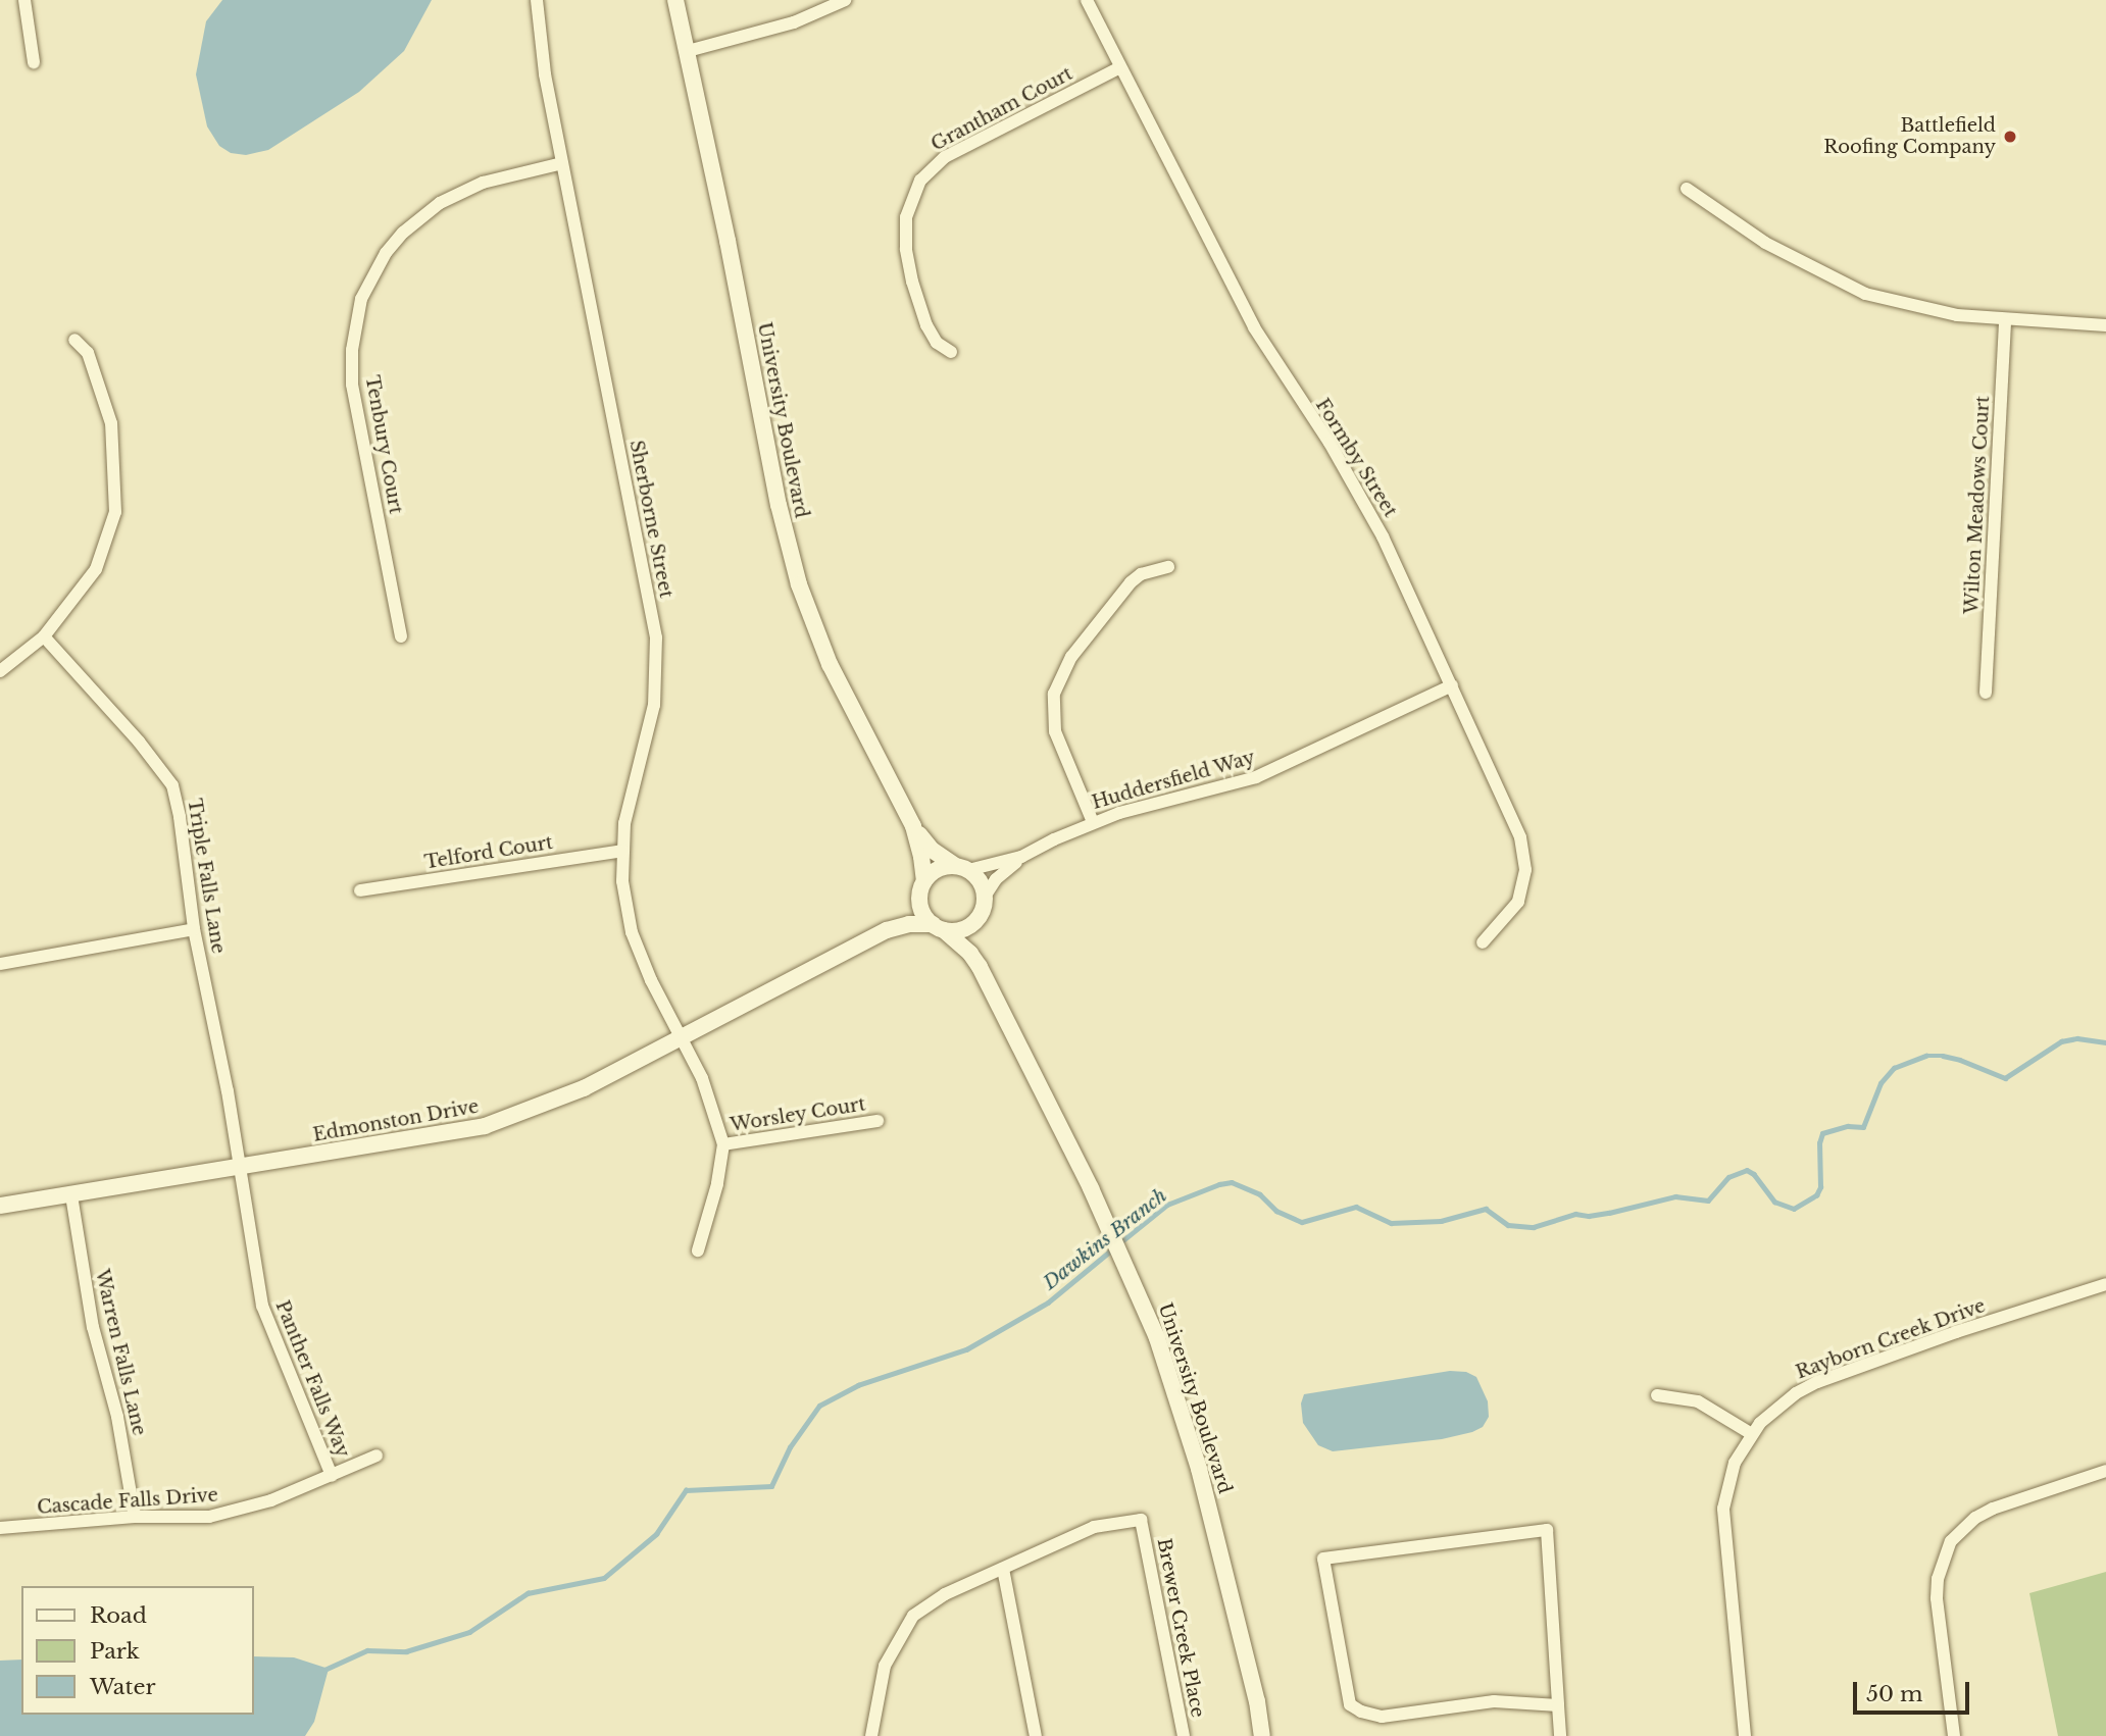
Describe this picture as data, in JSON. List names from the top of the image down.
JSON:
{
  "streets": {
    "street": [
      "Grantham Court",
      "University Boulevard",
      "Tenbury Court",
      "Formby Street",
      "Wilton Meadows Court",
      "Sherborne Street",
      "Huddersfield Way",
      "Telford Court",
      "Triple Falls Lane",
      "Worsley Court",
      "Edmonston Drive",
      "Rayborn Creek Drive",
      "Warren Falls Lane",
      "Panther Falls Way",
      "Cascade Falls Drive",
      "Brewer Creek Place"
    ]
  },
  "crossings": [
    ["Grantham Court", "Formby Street"],
    ["University Boulevard", "Huddersfield Way"],
    ["University Boulevard", "Edmonston Drive"],
    ["Tenbury Court", "Sherborne Street"],
    ["Formby Street", "Huddersfield Way"],
    ["Sherborne Street", "Telford Court"],
    ["Sherborne Street", "Worsley Court"],
    ["Sherborne Street", "Edmonston Drive"],
    ["Huddersfield Way", "Edmonston Drive"],
    ["Triple Falls Lane", "Edmonston Drive"],
    ["Triple Falls Lane", "Panther Falls Way"],
    ["Edmonston Drive", "Warren Falls Lane"],
    ["Edmonston Drive", "Panther Falls Way"],
    ["Warren Falls Lane", "Cascade Falls Drive"],
    ["Panther Falls Way", "Cascade Falls Drive"]
  ],
  "water": ["Dawkins Branch"],
  "places": ["Battlefield Roofing Company"],
  "legend": ["Road", "Park", "Water"],
  "scale_bar": "50 m"
}
